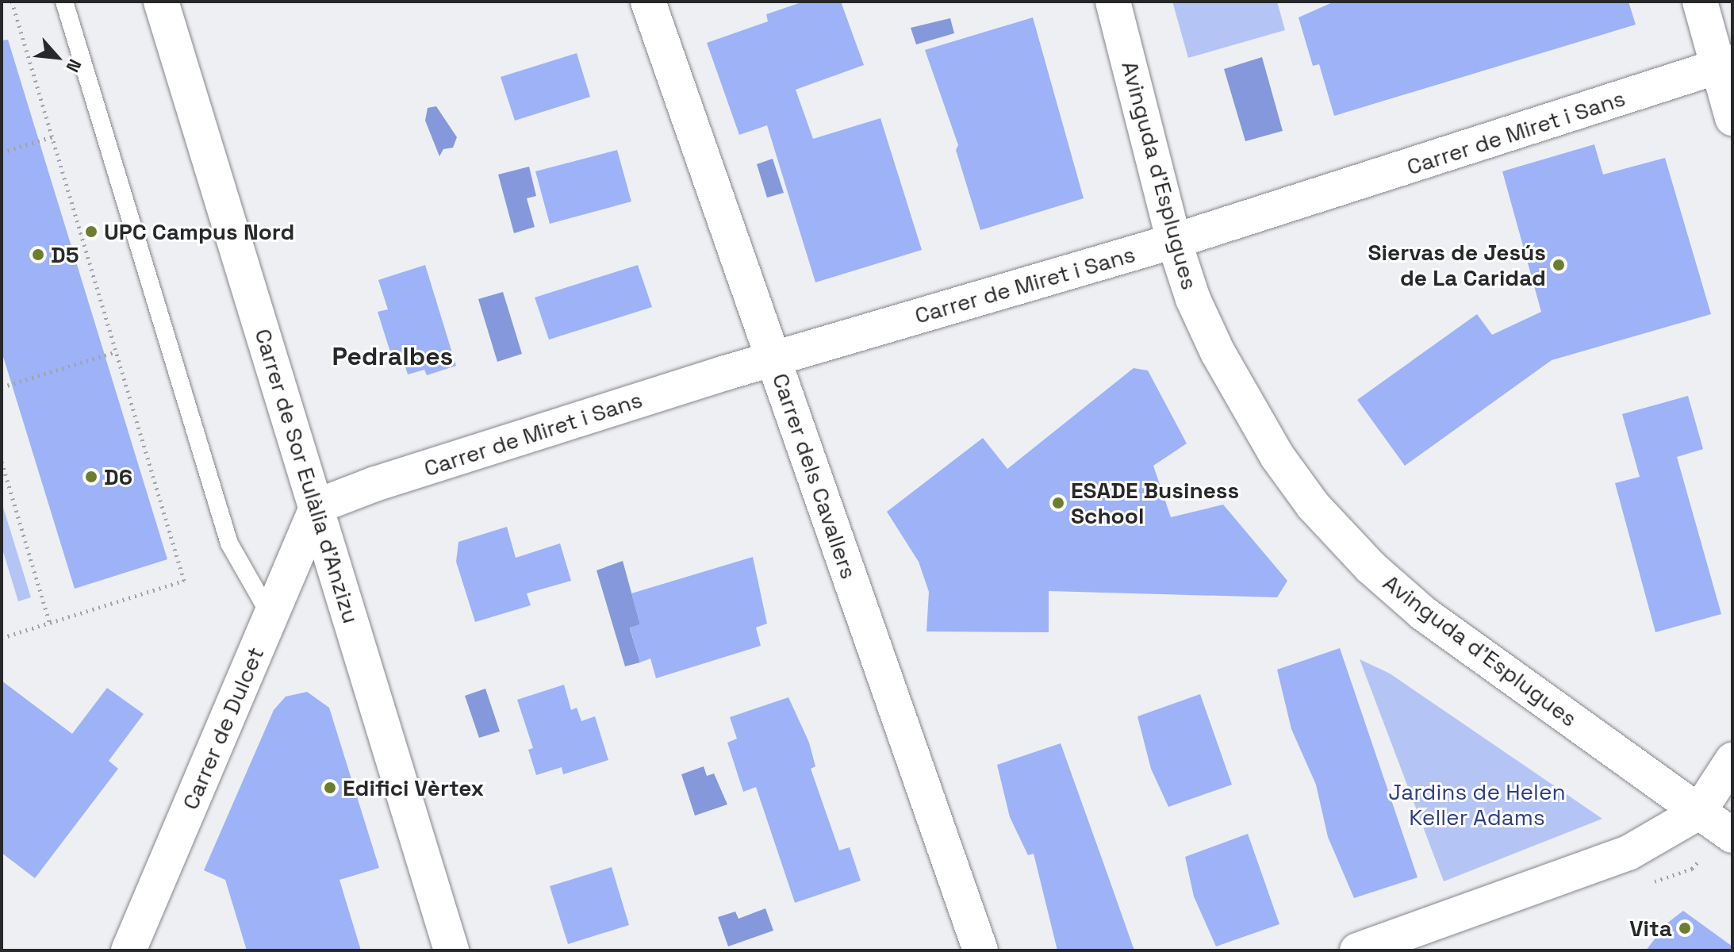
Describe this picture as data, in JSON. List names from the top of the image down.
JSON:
{
  "streets": {
    "street": [
      "Carrer de Miret i Sans",
      "Avinguda d'Esplugues",
      "Carrer de Sor Eulàlia d'Anzizu",
      "Carrer dels Cavallers",
      "Carrer de Dulcet"
    ]
  },
  "crossings": [
    ["Carrer de Miret i Sans", "Avinguda d'Esplugues"],
    ["Carrer de Miret i Sans", "Carrer de Sor Eulàlia d'Anzizu"],
    ["Carrer de Miret i Sans", "Carrer dels Cavallers"],
    ["Carrer de Miret i Sans", "Carrer de Dulcet"],
    ["Carrer de Sor Eulàlia d'Anzizu", "Carrer de Dulcet"]
  ],
  "districts": ["Pedralbes"],
  "parks": ["Jardins de Helen Keller Adams"],
  "places": [
    "UPC Campus Nord",
    "D5",
    "Siervas de Jesús de La Caridad",
    "D6",
    "ESADE Business School",
    "Edifici Vèrtex",
    "Vita"
  ],
  "north": "bottom right"
}
